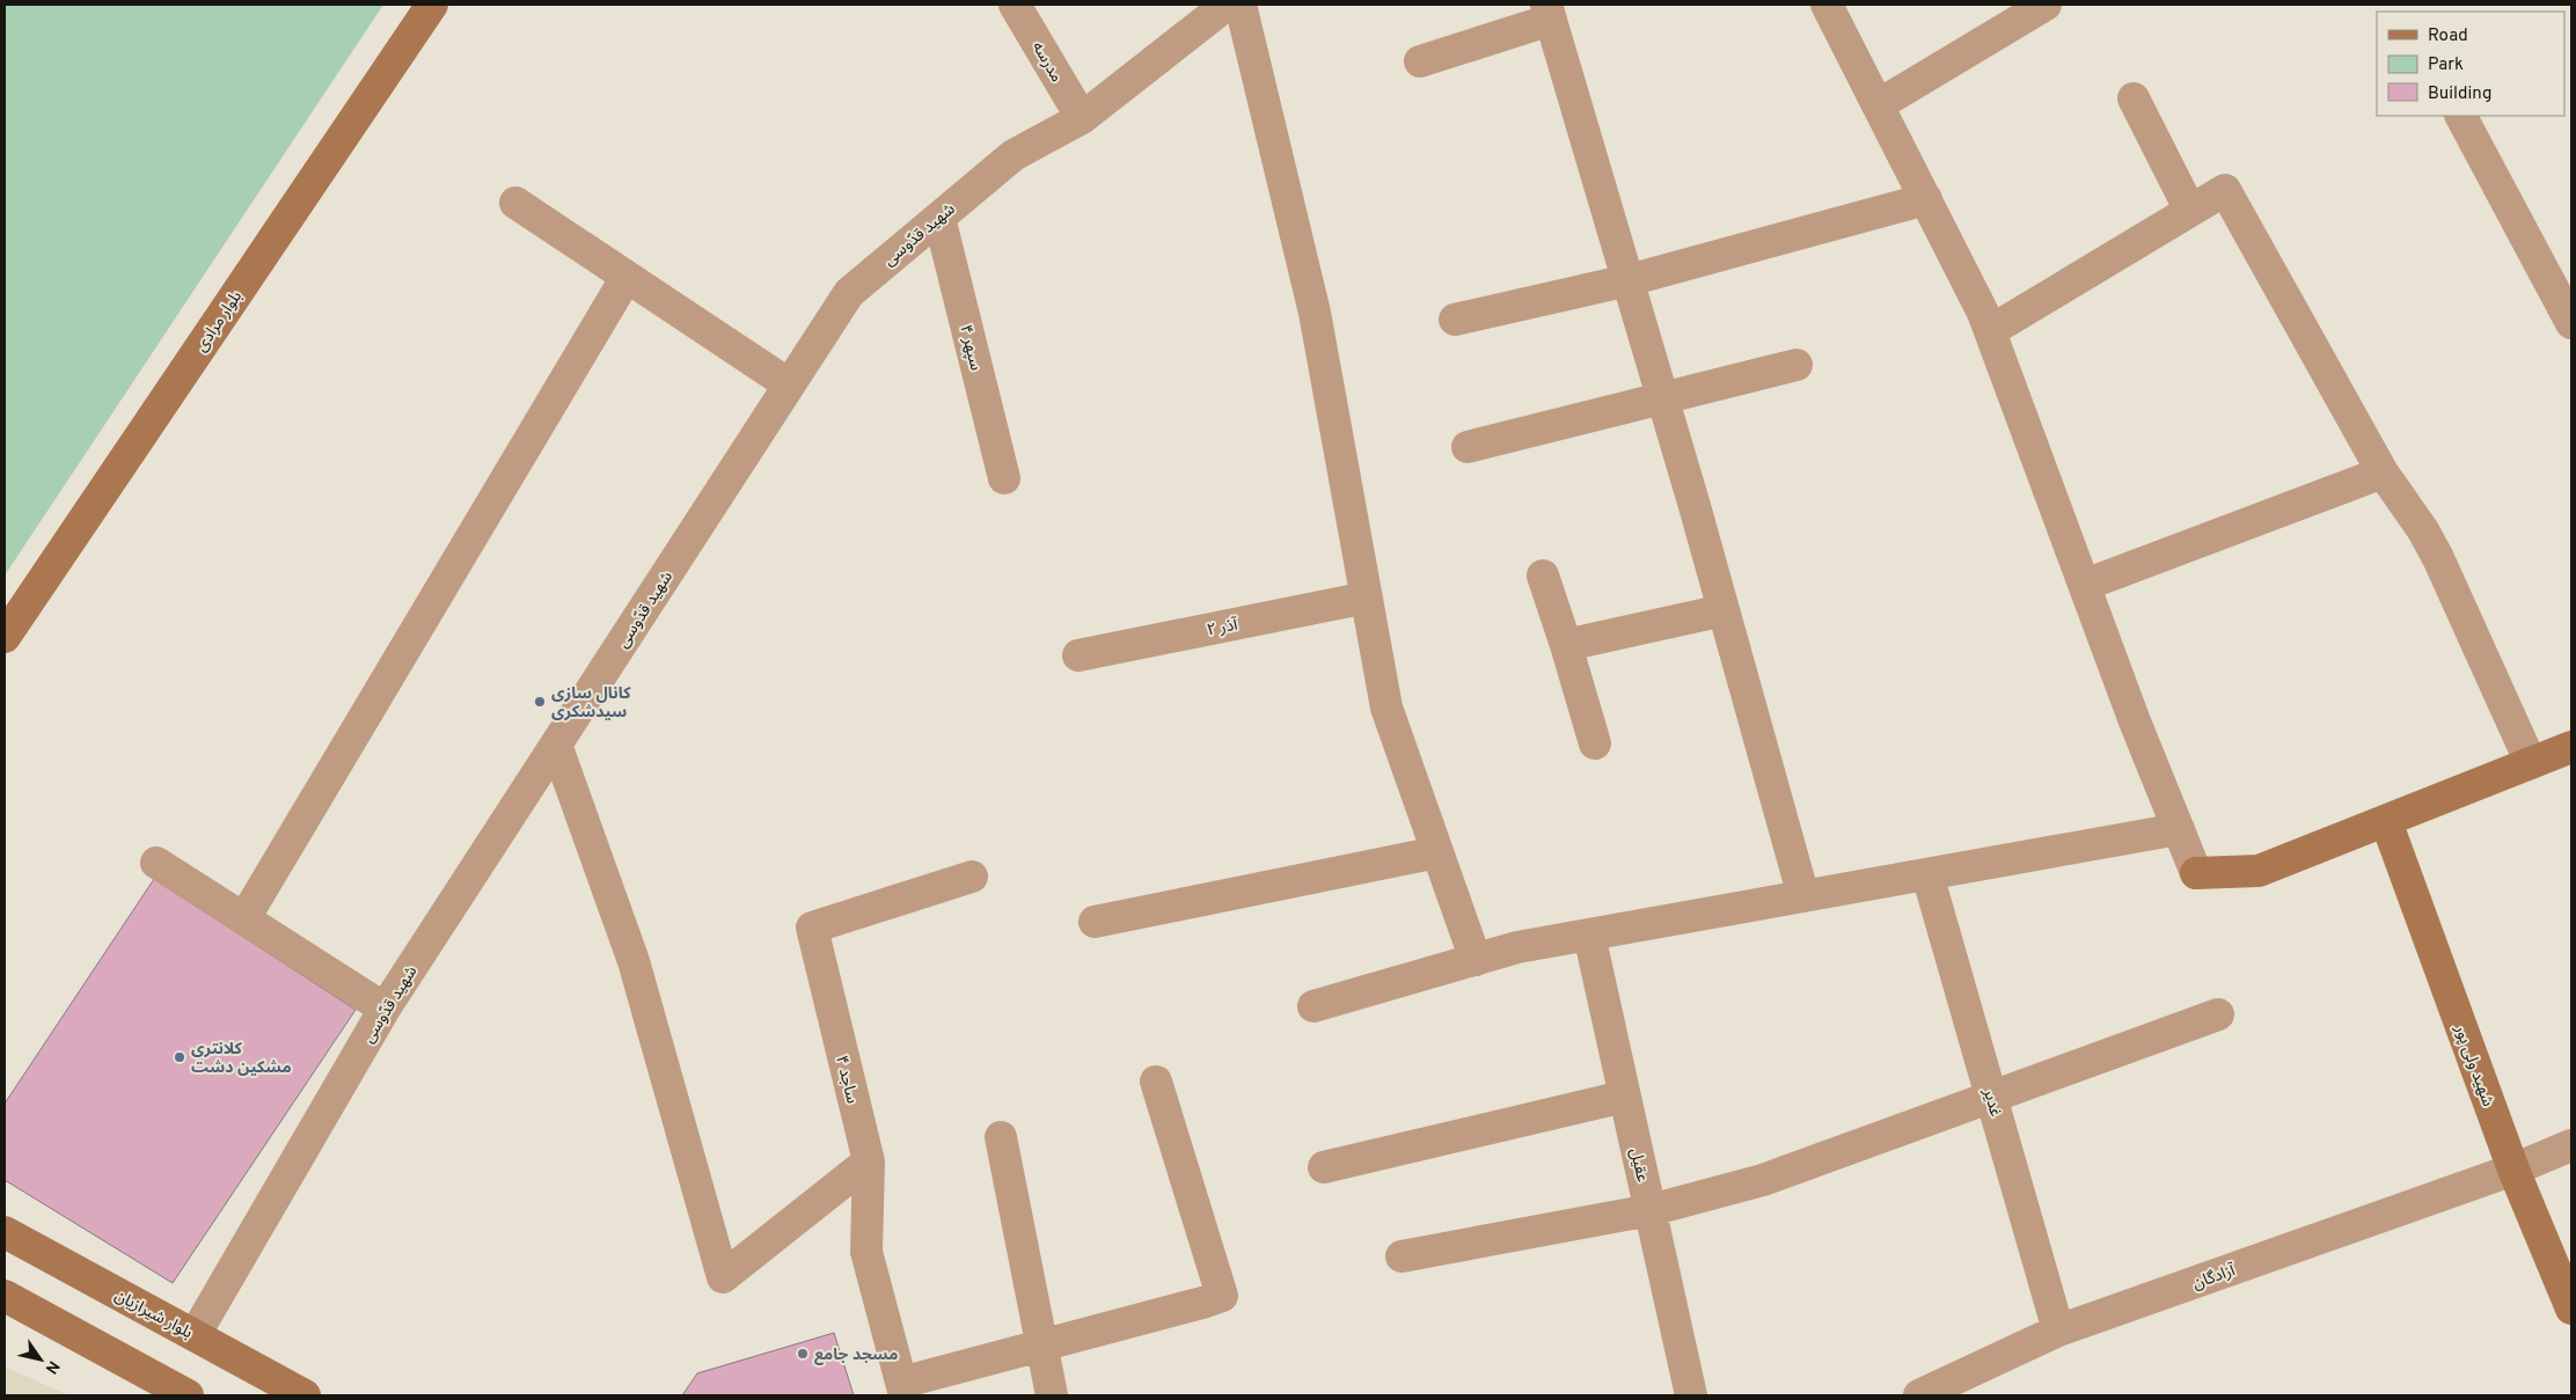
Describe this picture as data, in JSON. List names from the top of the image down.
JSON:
{
  "streets": {
    "street": [
      "مدرسه",
      "شهید قدّوسی",
      "بلوار مرادی",
      "سپهر ۴",
      "آذر ۲",
      "شهید ولی پور",
      "ساجد ۴",
      "غدیر",
      "عقیل",
      "آزادگان",
      "بلوار شیرازیان"
    ]
  },
  "crossings": [
    ["مدرسه", "شهید قدّوسی"],
    ["شهید قدّوسی", "سپهر ۴"],
    ["شهید قدّوسی", "بلوار شیرازیان"],
    ["شهید ولی پور", "آزادگان"],
    ["غدیر", "آزادگان"]
  ],
  "places": ["کانال سازی سیدشکری", "کلانتری مشکین دشت", "مسجد جامع"],
  "legend": ["Road", "Park", "Building"],
  "north": "bottom right"
}
